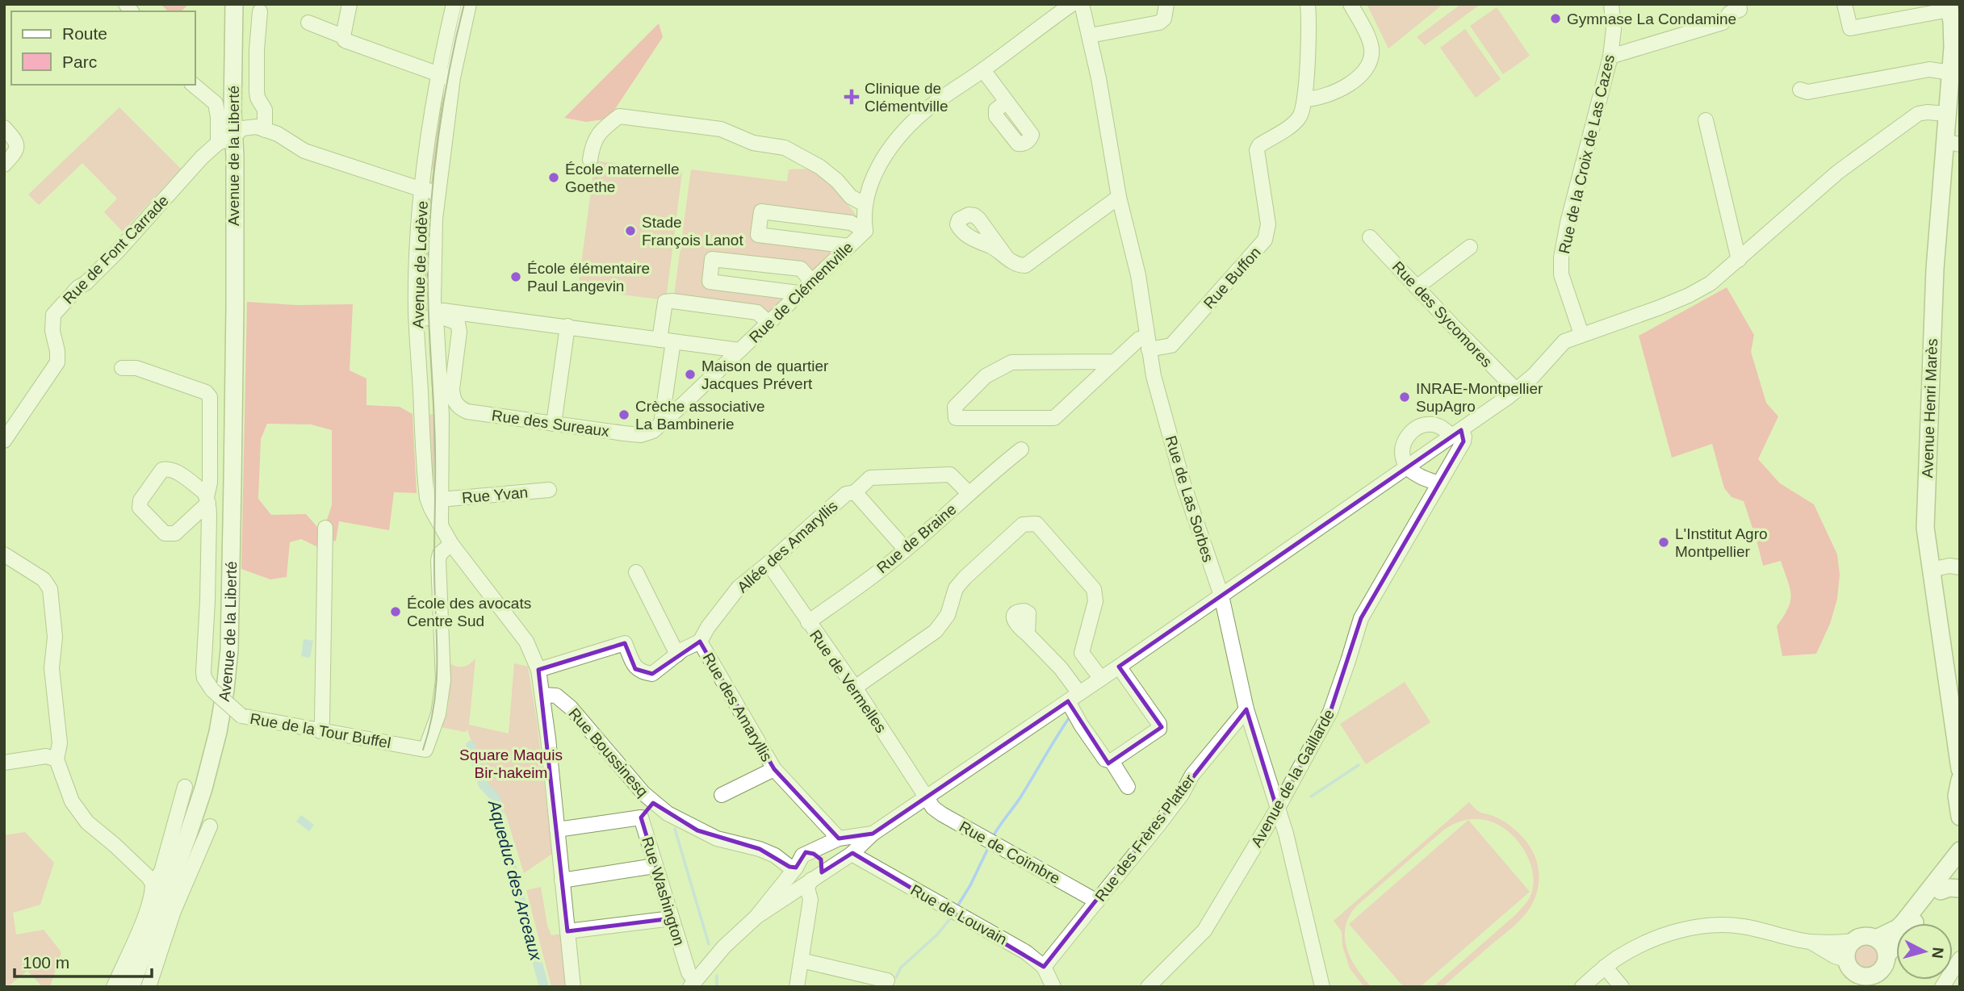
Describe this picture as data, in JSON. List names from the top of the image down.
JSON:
{
  "streets": {
    "main road": ["Avenue de la Liberté", "Avenue Henri Marès"],
    "street": [
      "Rue de la Croix de Las Cazes",
      "Rue de Font Carrade",
      "Avenue de Lodève",
      "Rue Buffon",
      "Rue de Clémentville",
      "Rue des Sycomores",
      "Rue des Sureaux",
      "Rue Yvan",
      "Rue de Las Sorbes",
      "Rue de Braine",
      "Allée des Amaryllis",
      "Rue de Vermelles",
      "Rue des Amaryllis",
      "Rue de la Tour Buffel",
      "Rue Boussinesq",
      "Avenue de la Gaillarde",
      "Rue des Frères Platter",
      "Rue de Coïmbre",
      "Rue Washington",
      "Rue de Louvain"
    ]
  },
  "crossings": [
    ["Avenue de la Liberté", "Rue de Font Carrade"],
    ["Avenue de Lodève", "Rue de Clémentville"],
    ["Avenue de Lodève", "Rue des Sureaux"],
    ["Avenue de Lodève", "Rue Yvan"],
    ["Avenue de Lodève", "Rue des Amaryllis"],
    ["Avenue de Lodève", "Rue de la Tour Buffel"],
    ["Avenue de Lodève", "Rue Boussinesq"],
    ["Rue Buffon", "Rue de Las Sorbes"],
    ["Rue de Clémentville", "Rue des Sureaux"],
    ["Rue de Las Sorbes", "Avenue de la Gaillarde"],
    ["Rue de Las Sorbes", "Rue des Frères Platter"],
    ["Rue de Braine", "Allée des Amaryllis"],
    ["Rue de Braine", "Rue de Vermelles"],
    ["Allée des Amaryllis", "Rue de Vermelles"],
    ["Allée des Amaryllis", "Rue des Amaryllis"],
    ["Rue de Vermelles", "Rue de Coïmbre"],
    ["Rue Boussinesq", "Rue Washington"],
    ["Rue des Frères Platter", "Rue de Coïmbre"],
    ["Rue des Frères Platter", "Rue de Louvain"]
  ],
  "water": ["Aqueduc des Arceaux"],
  "parks": ["Square Maquis Bir-hakeim"],
  "places": {
    "other": [
      "Gymnase La Condamine",
      "École maternelle Goethe",
      "Stade François Lanot",
      "École élémentaire Paul Langevin",
      "Maison de quartier Jacques Prévert",
      "INRAE-Montpellier SupAgro",
      "Crèche associative La Bambinerie",
      "L'Institut Agro Montpellier",
      "École des avocats Centre Sud"
    ],
    "health": ["Clinique de Clémentville"]
  },
  "legend": ["Route", "Parc"],
  "scale_bar": "100 m",
  "north": "right"
}
